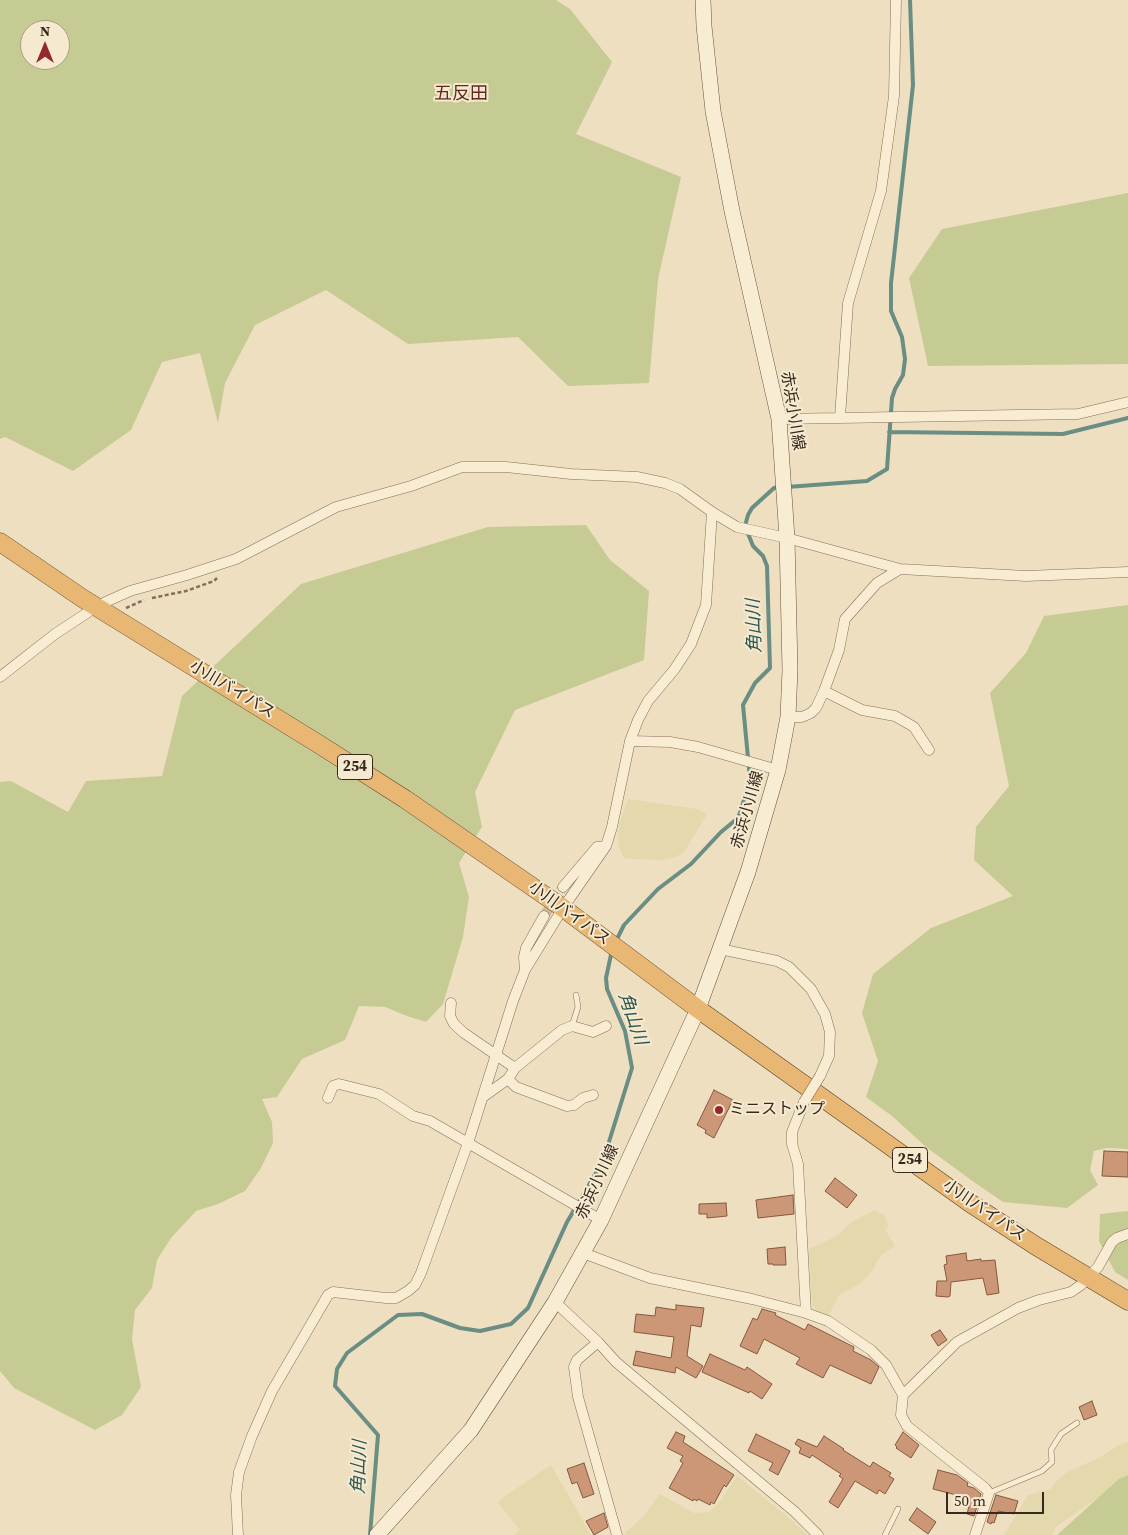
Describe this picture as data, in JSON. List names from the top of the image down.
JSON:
{
  "streets": {
    "highway": ["小川バイパス", "254"],
    "main road": ["赤浜小川線"]
  },
  "crossings": [
    ["赤浜小川線", "小川バイパス"]
  ],
  "districts": ["五反田"],
  "water": ["角山川"],
  "places": ["ミニストップ"],
  "scale_bar": "50 m",
  "north": "top"
}
